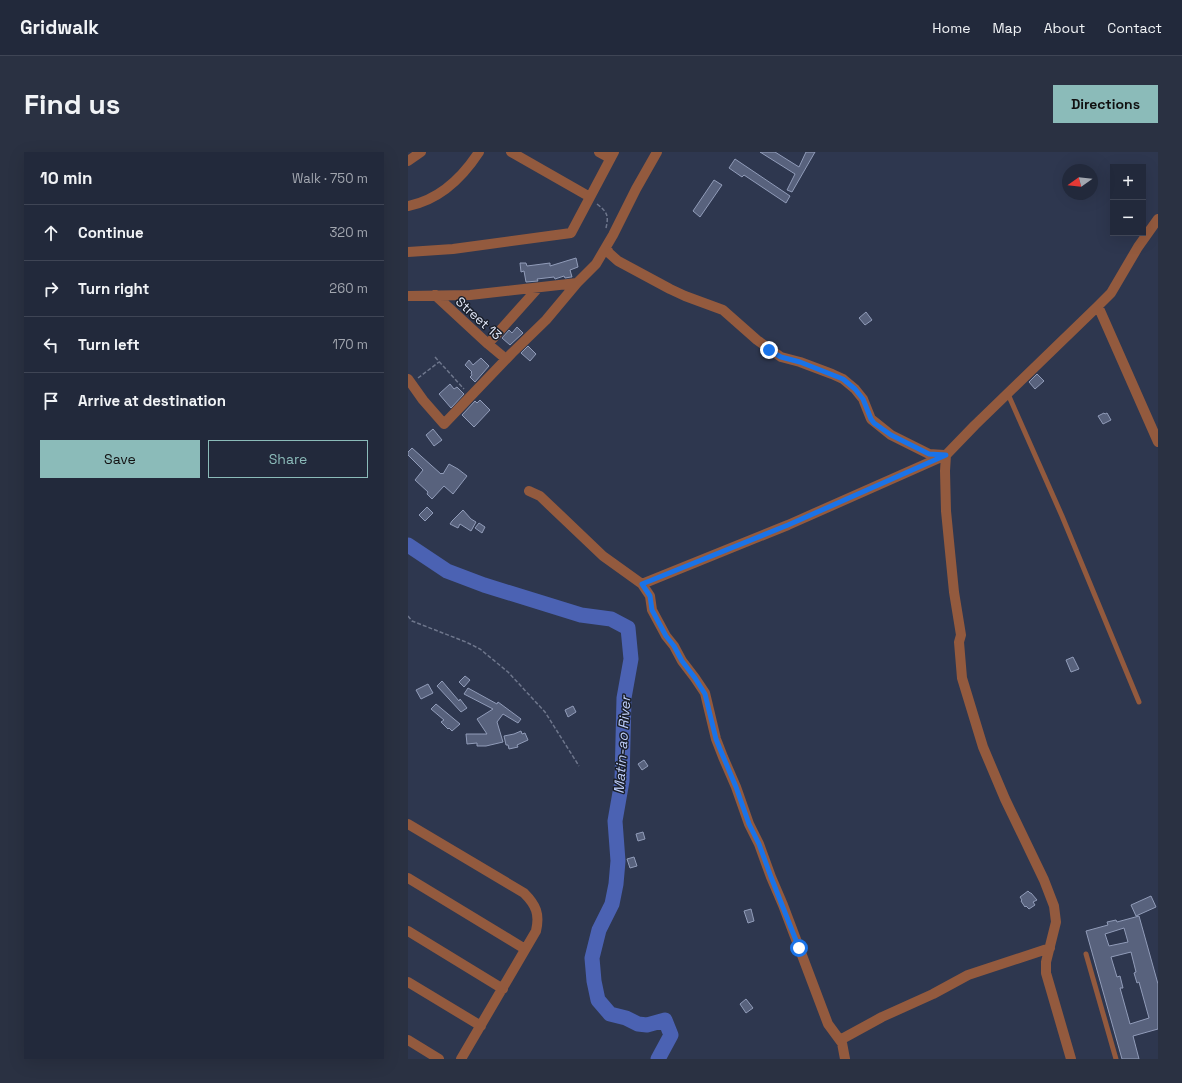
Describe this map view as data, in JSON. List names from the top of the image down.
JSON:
{
  "streets": {
    "street": ["Street 13"]
  },
  "water": ["Matin-ao River"],
  "north": "left",
  "page": {
    "header": "Gridwalk",
    "nav": [
      "Home",
      "Map",
      "About",
      "Contact"
    ],
    "buttons": [
      "Directions",
      ["Save", "Share"]
    ],
    "title": "Find us",
    "heading": ["10 min", "Walk · 750 m"],
    "map_buttons": ["+", "−"],
    "list": [
      ["Continue", "320 m"],
      ["Turn right", "260 m"],
      ["Turn left", "170 m"],
      "Arrive at destination"
    ]
  }
}
